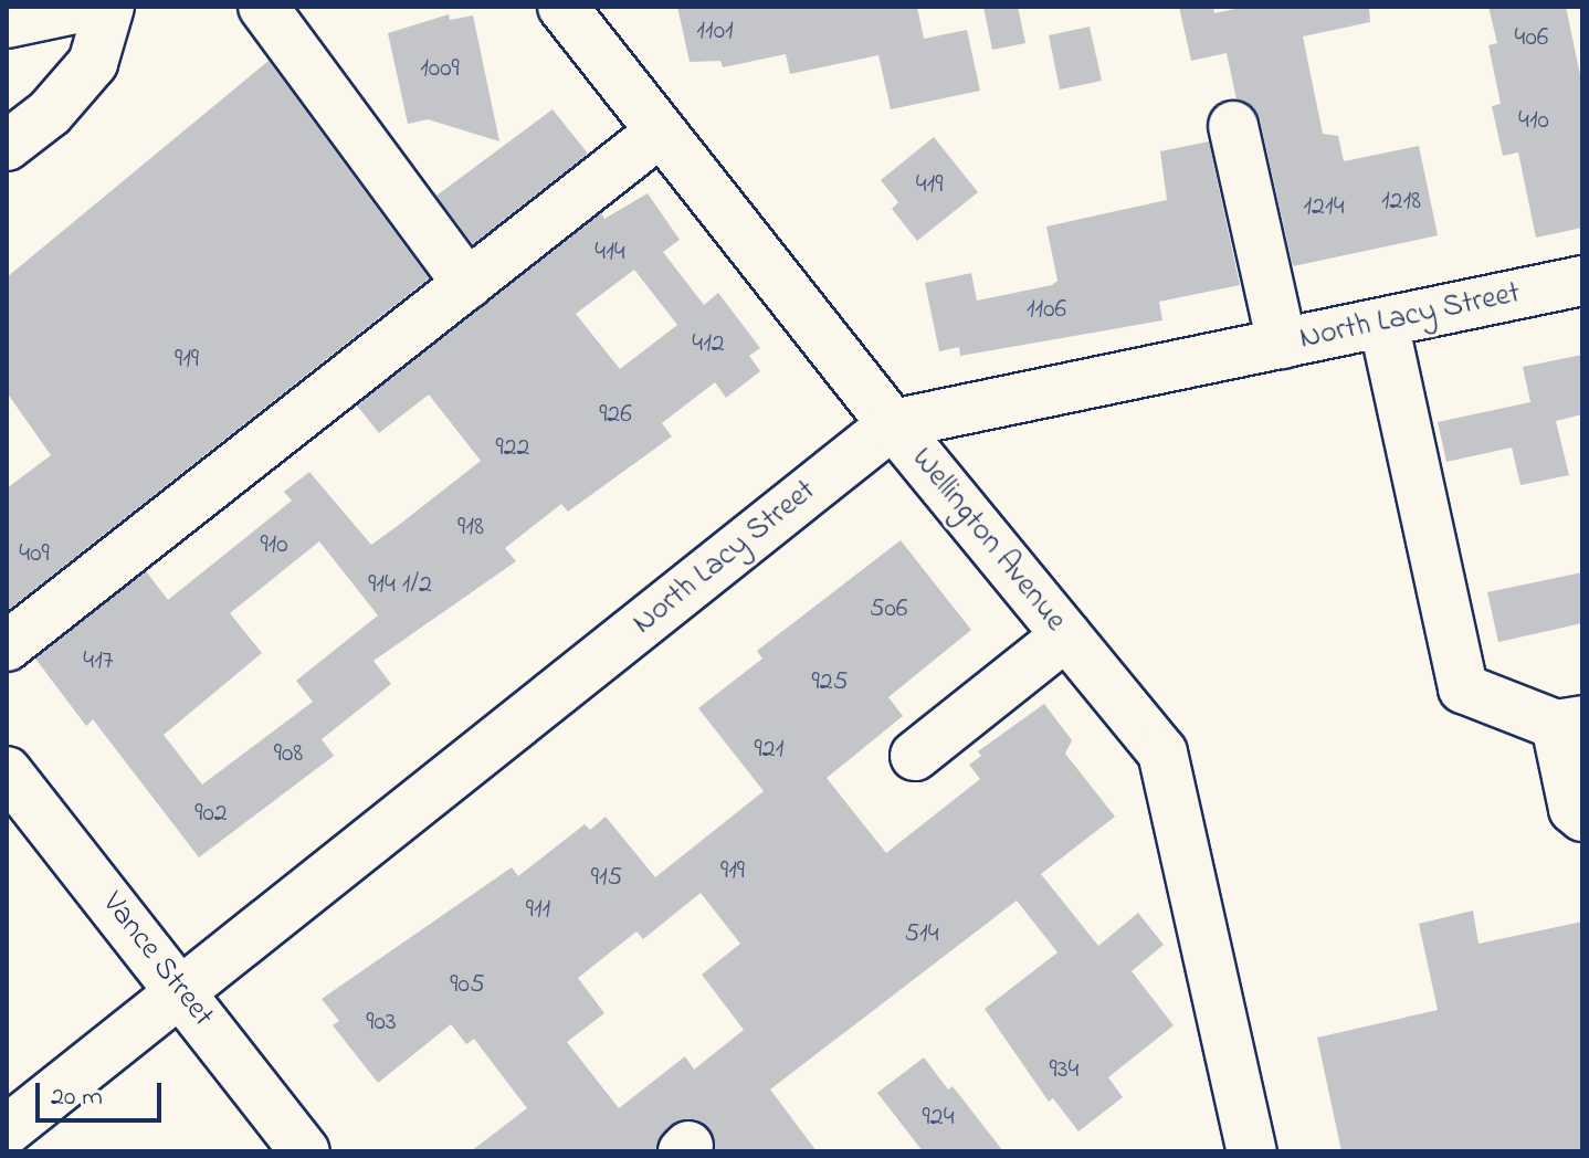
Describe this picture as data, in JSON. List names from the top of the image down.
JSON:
{
  "streets": {
    "street": ["North Lacy Street", "Wellington Avenue", "Vance Street"]
  },
  "crossings": [
    ["North Lacy Street", "Wellington Avenue"],
    ["North Lacy Street", "Vance Street"]
  ],
  "house_numbers": [
    "1101",
    "406",
    "1009",
    "410",
    "419",
    "1218",
    "1214",
    "414",
    "1106",
    "412",
    "919",
    "926",
    "922",
    "918",
    "910",
    "409",
    "914 1/2",
    "506",
    "417",
    "925",
    "921",
    "908",
    "902",
    "919",
    "915",
    "911",
    "514",
    "905",
    "903",
    "934",
    "924"
  ],
  "scale_bar": "20 m"
}
